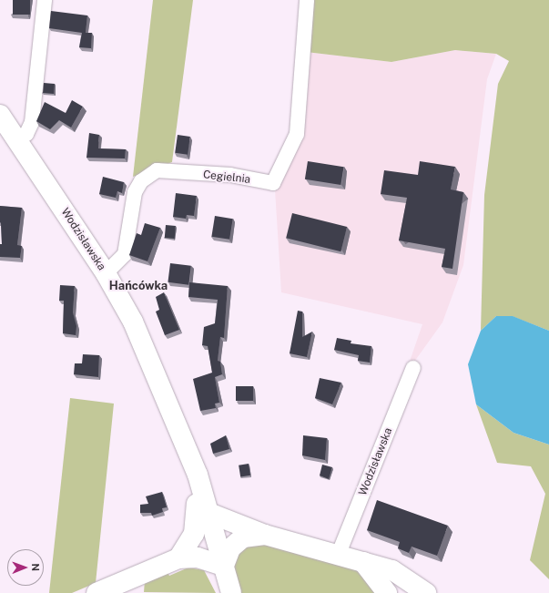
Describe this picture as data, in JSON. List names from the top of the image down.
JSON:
{
  "streets": {
    "main road": ["Wodzisławska"],
    "street": ["Cegielnia"]
  },
  "crossings": [
    ["Cegielnia", "Wodzisławska"]
  ],
  "districts": ["Hańcówka"],
  "north": "right"
}
